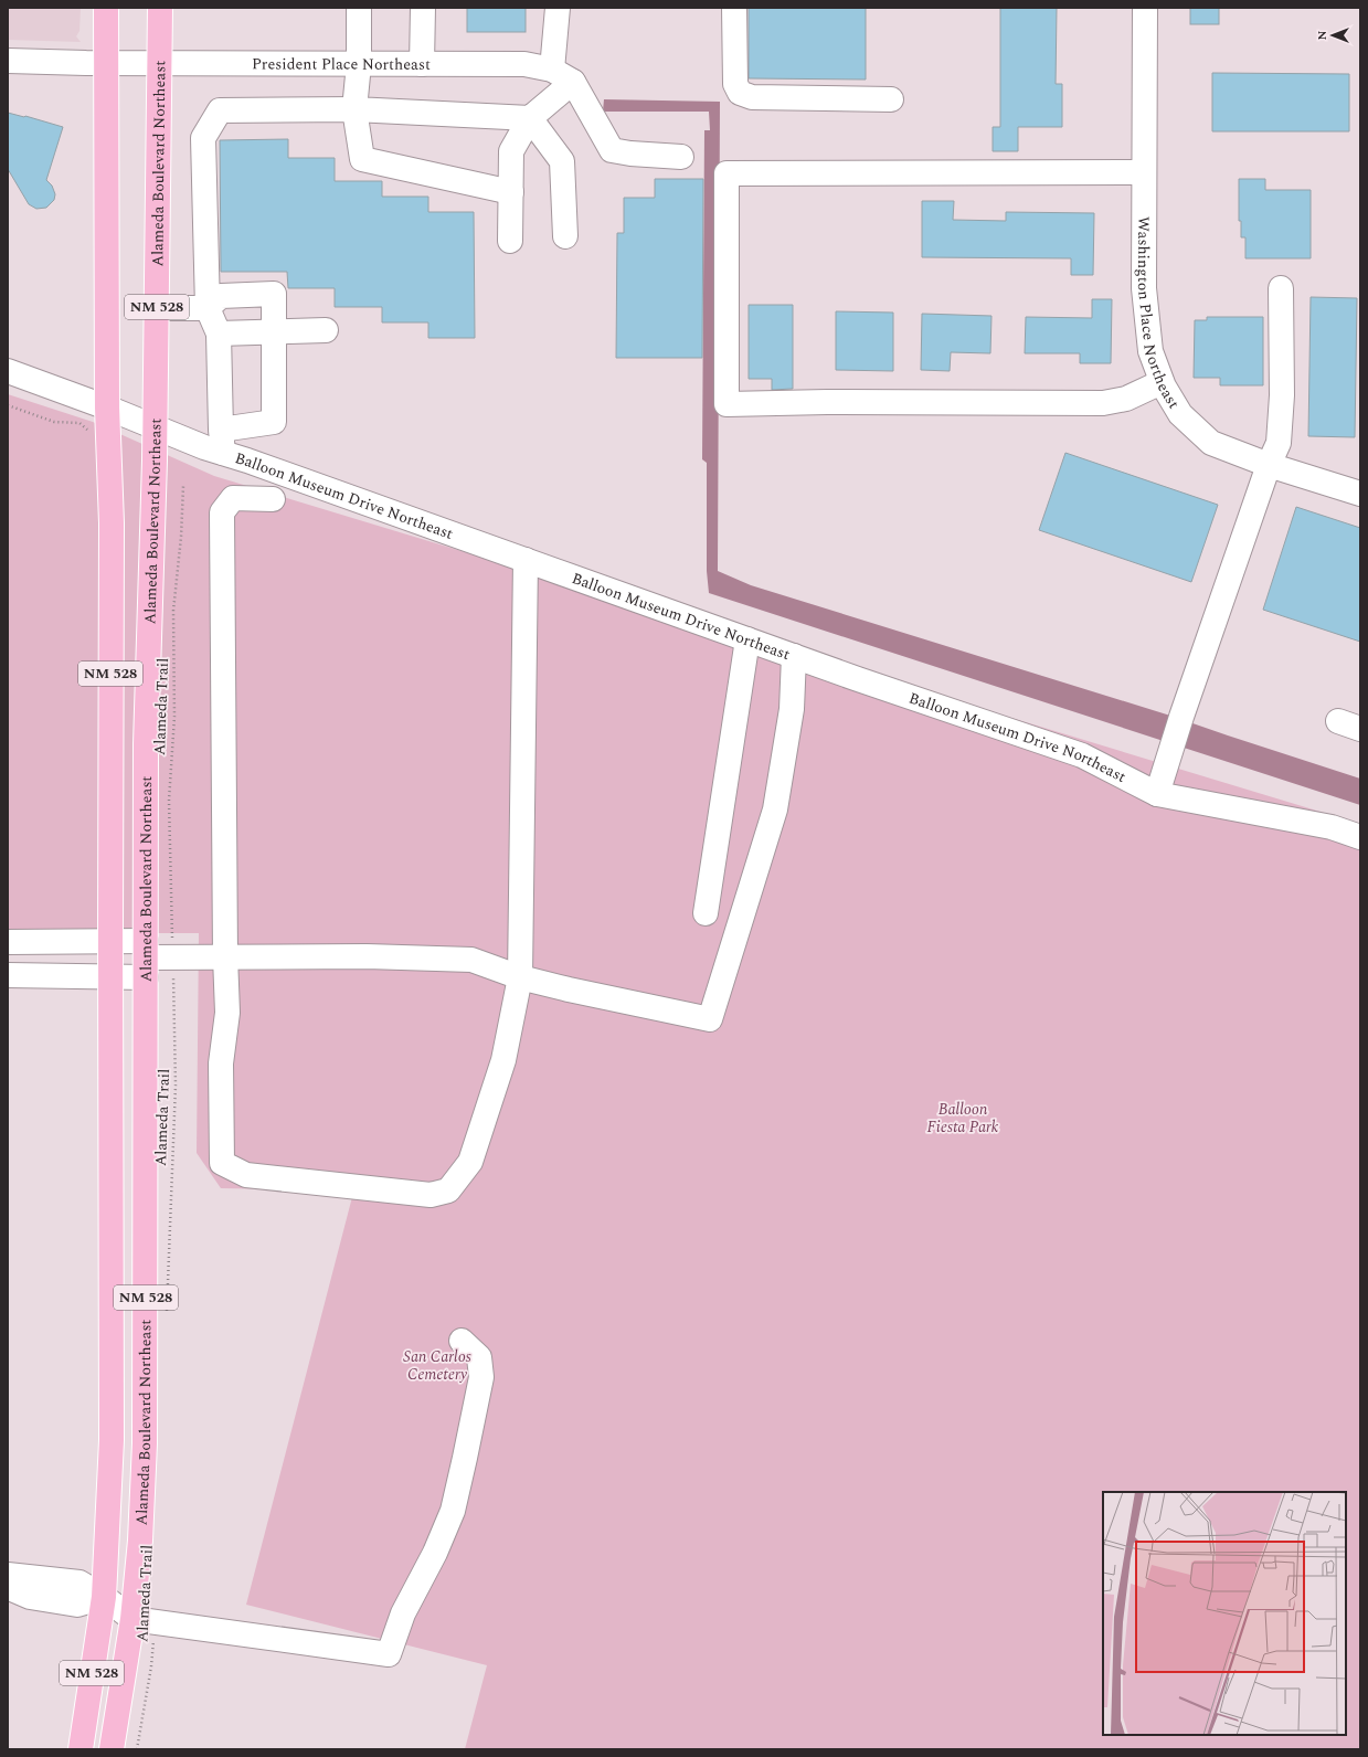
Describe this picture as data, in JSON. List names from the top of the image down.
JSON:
{
  "streets": {
    "main road": ["Alameda Boulevard Northeast", "NM 528"],
    "street": ["President Place Northeast", "Washington Place Northeast", "Balloon Museum Drive Northeast"],
    "path": ["Alameda Trail"]
  },
  "crossings": [
    ["President Place Northeast", "Alameda Boulevard Northeast"],
    ["Alameda Boulevard Northeast", "Balloon Museum Drive Northeast"],
    ["Alameda Boulevard Northeast", "Alameda Trail"]
  ],
  "parks": ["Balloon Fiesta Park", "San Carlos Cemetery"],
  "north": "left"
}
